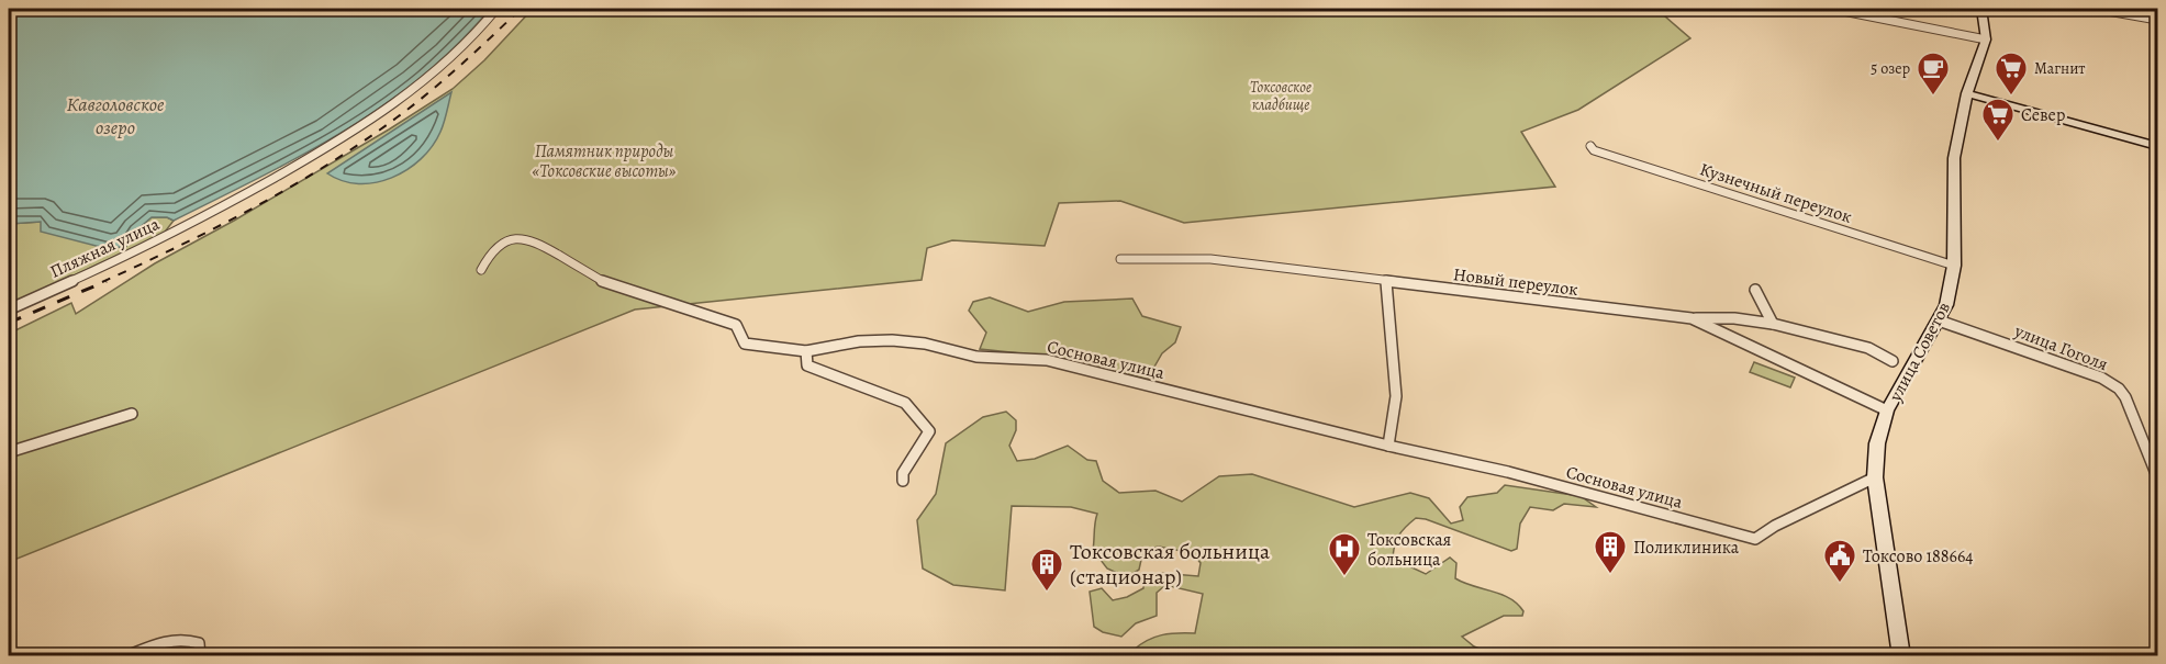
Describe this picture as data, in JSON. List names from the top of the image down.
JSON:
{
  "streets": {
    "main road": ["улица Советов"],
    "street": [
      "Кузнечный переулок",
      "Пляжная улица",
      "Новый переулок",
      "улица Гоголя",
      "Сосновая улица"
    ]
  },
  "crossings": [
    ["Кузнечный переулок", "улица Советов"],
    ["Новый переулок", "улица Советов"],
    ["улица Гоголя", "улица Советов"],
    ["улица Советов", "Сосновая улица"]
  ],
  "water": ["Кавголовское озеро"],
  "parks": ["Токсовское кладбище", "Памятник природы «Токсовские высоты»"],
  "places": {
    "cafe": ["5 озер"],
    "supermarket": ["Магнит", "Север"],
    "building": ["Поликлиника", "Токсовская больница (стационар)"],
    "hospital": ["Токсовская больница"],
    "public building": ["Токсово 188664"]
  }
}
